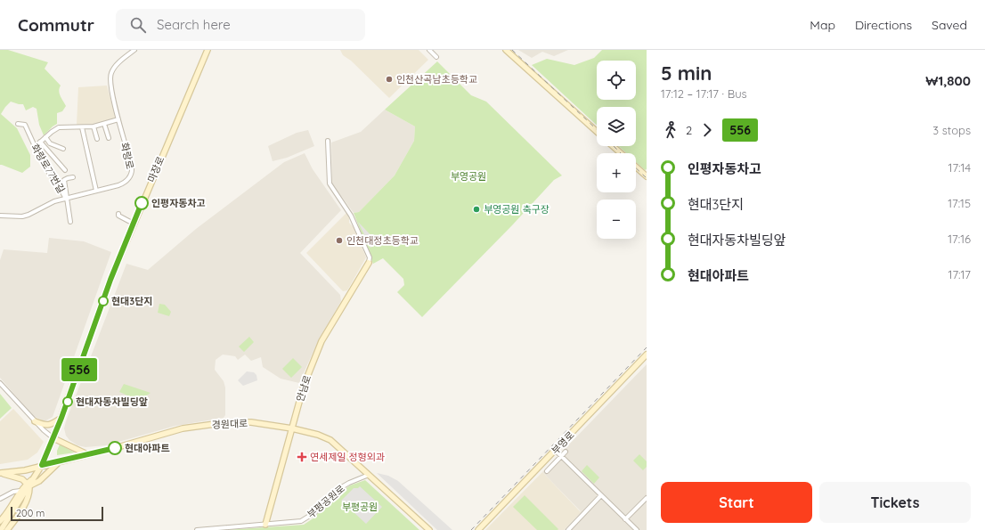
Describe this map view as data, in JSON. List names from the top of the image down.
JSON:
{
  "streets": {
    "main road": [
      "마장로",
      "안남로",
      "경원대로",
      "부영로"
    ],
    "street": ["화랑로", "화랑로77번길", "부평공원로"]
  },
  "crossings": [
    ["화랑로", "화랑로77번길"],
    ["마장로", "경원대로"],
    ["안남로", "경원대로"],
    ["안남로", "부평공원로"],
    ["경원대로", "부평공원로"]
  ],
  "parks": ["부영공원", "부평공원"],
  "places": {
    "other": [
      "인천산곡남초등학교",
      "인평자동차고",
      "부영공원 축구장",
      "인천대정초등학교",
      "현대3단지",
      "현대자동차빌딩앞",
      "현대아파트"
    ],
    "health": ["연세제일 정형외과"]
  },
  "lines": ["bus line 556"],
  "scale_bar": "200 m",
  "page": {
    "header": "Commutr",
    "search": "Search here",
    "nav": ["Map", "Directions", "Saved"],
    "on_map": "556",
    "heading": ["5 min", "17:12 – 17:17 · Bus", "₩1,800"],
    "map_buttons": ["+", "−"],
    "legs": ["2", "556", "3 stops"],
    "list": [
      {
        "name": "인평자동차고",
        "value": "17:14"
      },
      {
        "name": "현대3단지",
        "value": "17:15"
      },
      {
        "name": "현대자동차빌딩앞",
        "value": "17:16"
      },
      {
        "name": "현대아파트",
        "value": "17:17"
      }
    ],
    "buttons": ["Start", "Tickets"],
    "scale": "200 m"
  }
}
